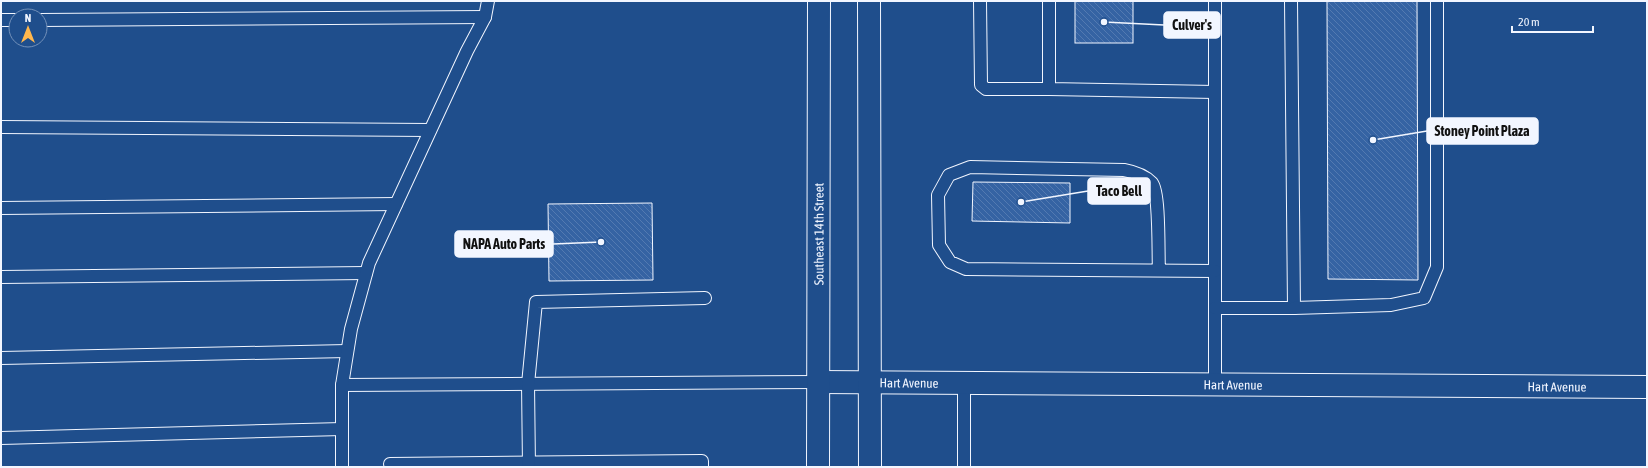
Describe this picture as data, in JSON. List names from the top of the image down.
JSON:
{
  "streets": {
    "main road": ["Southeast 14th Street", "Hart Avenue"]
  },
  "crossings": [
    ["Southeast 14th Street", "Hart Avenue"]
  ],
  "places": [
    "Culver's",
    "Stoney Point Plaza",
    "Taco Bell",
    "NAPA Auto Parts"
  ],
  "scale_bar": "20 m",
  "north": "top"
}
